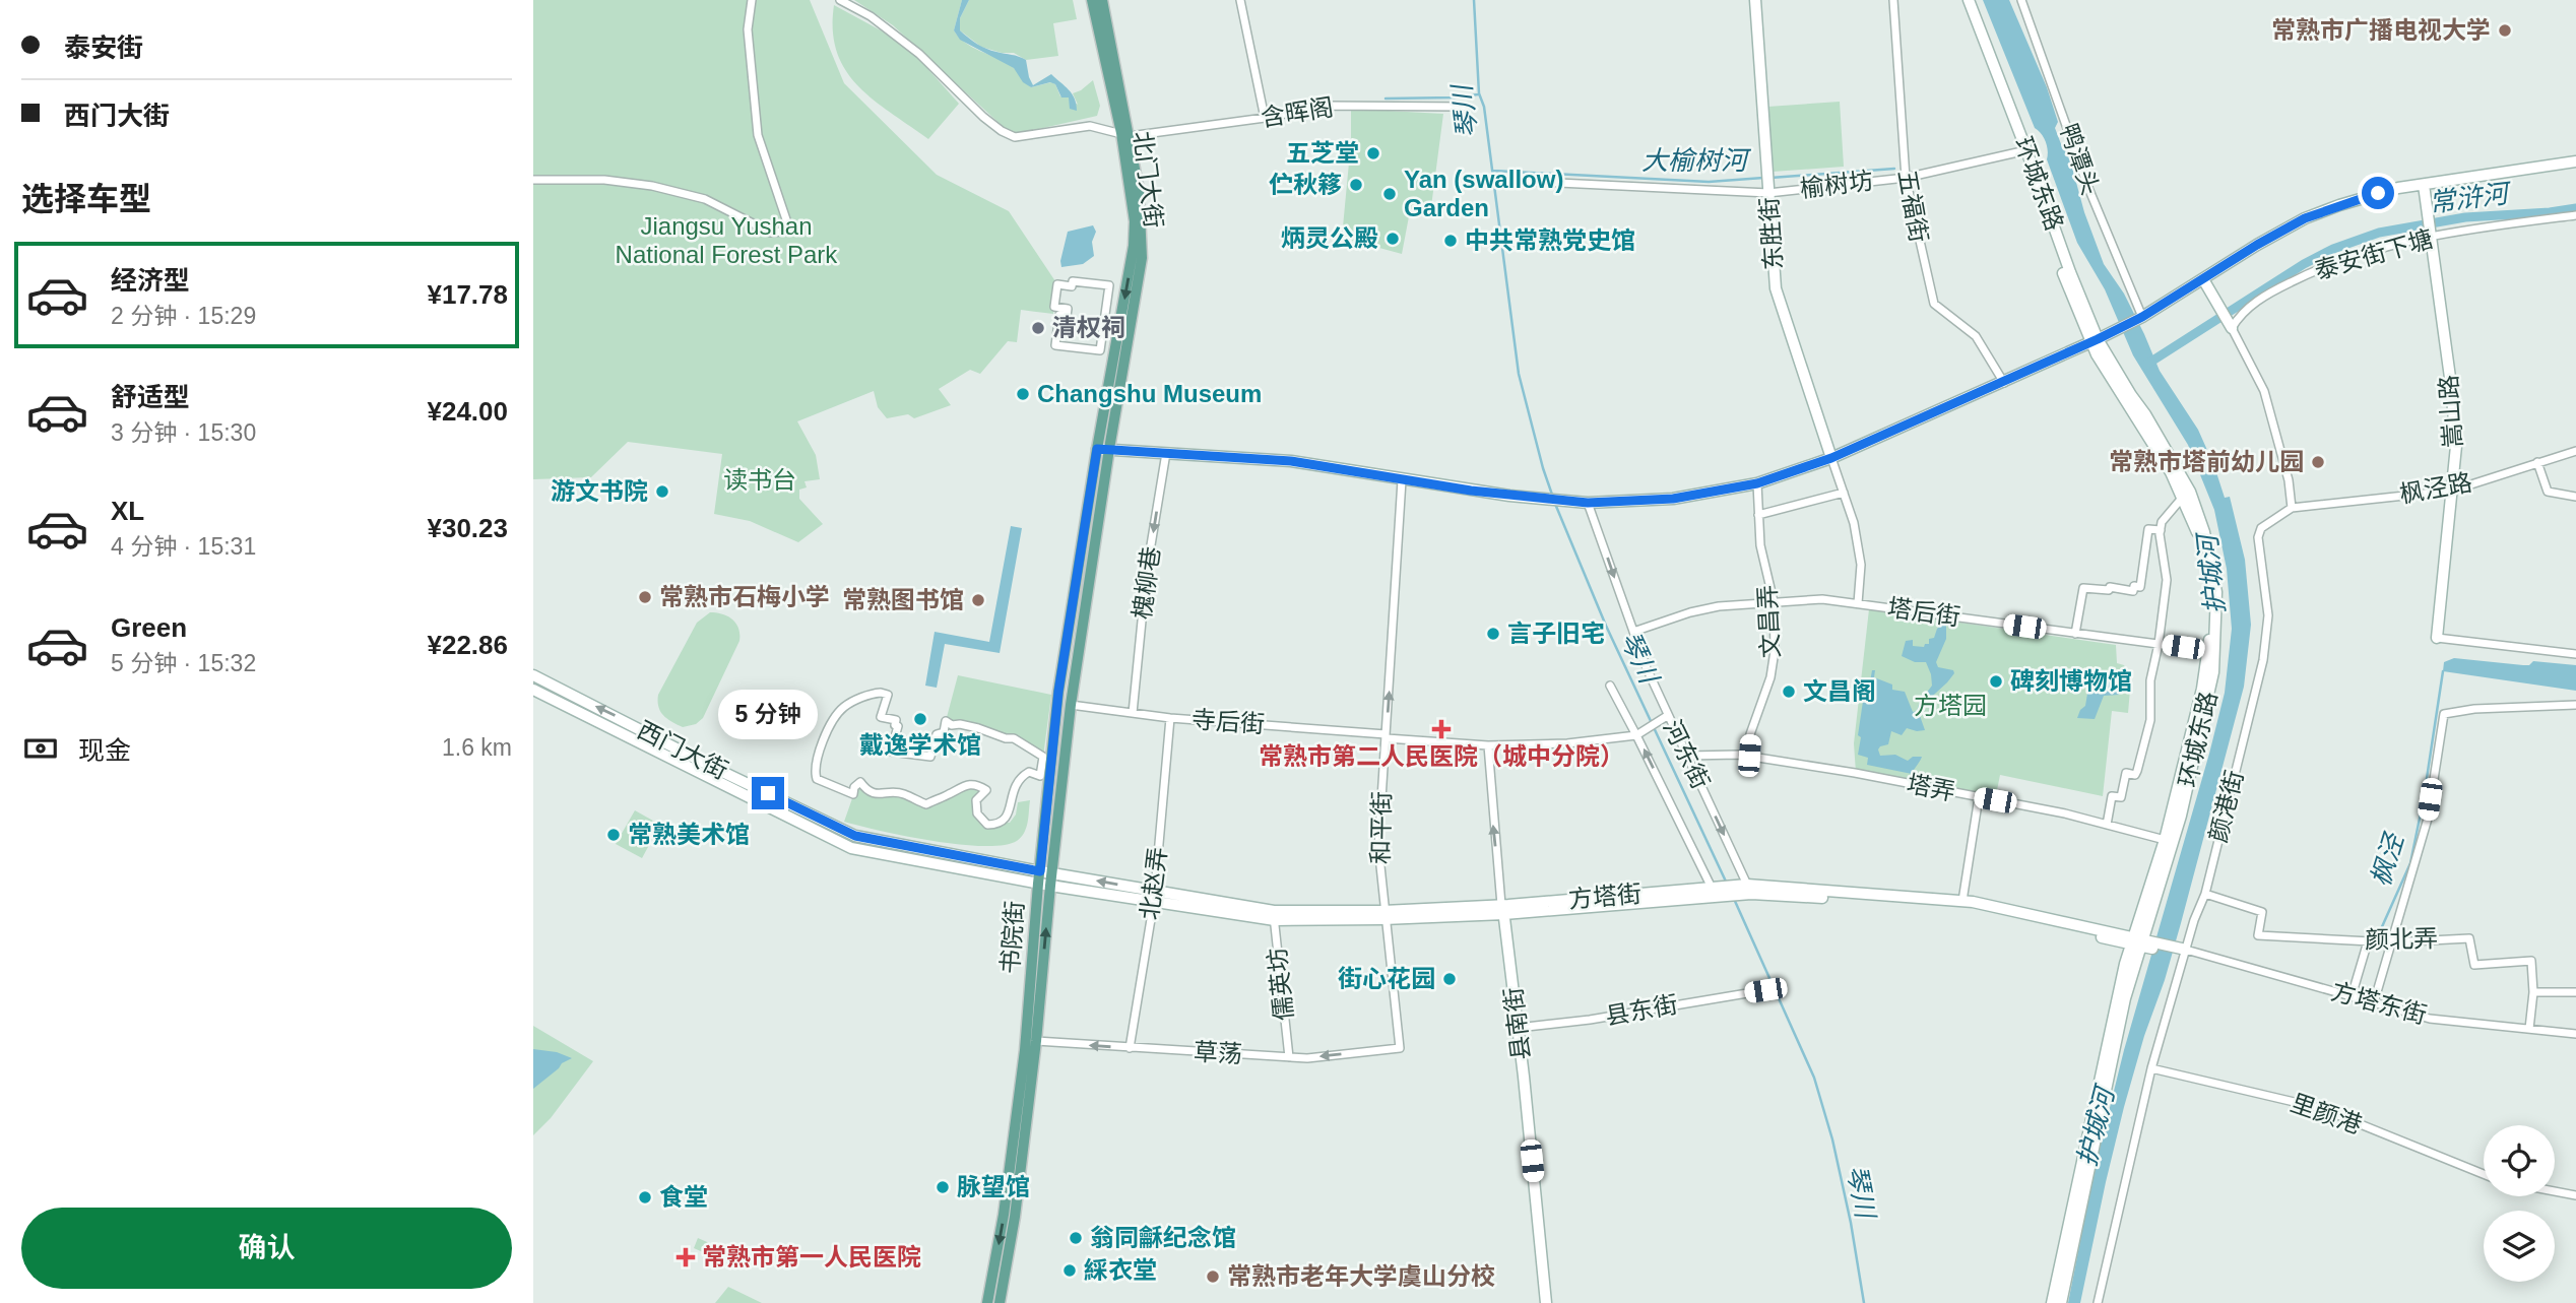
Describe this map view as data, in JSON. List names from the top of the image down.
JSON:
{
  "streets": {
    "main road": ["北门大街", "书院街"],
    "street": [
      "含晖阁",
      "鸭潭头",
      "环城东路",
      "榆树坊",
      "五福街",
      "东胜街",
      "泰安街下塘",
      "嵩山路",
      "枫泾路",
      "槐柳巷",
      "塔后街",
      "文昌弄",
      "寺后街",
      "西门大街",
      "河东街",
      "塔弄",
      "颜港街",
      "和平街",
      "北赵弄",
      "方塔街",
      "颜北弄",
      "儒英坊",
      "方塔东街",
      "县东街",
      "县南街",
      "草荡",
      "里颜港"
    ]
  },
  "crossings": [
    ["含晖阁", "北门大街"],
    ["北门大街", "书院街"],
    ["环城东路", "榆树坊"],
    ["环城东路", "塔后街"],
    ["环城东路", "塔弄"],
    ["环城东路", "方塔街"],
    ["榆树坊", "五福街"],
    ["榆树坊", "东胜街"],
    ["泰安街下塘", "嵩山路"],
    ["嵩山路", "枫泾路"],
    ["枫泾路", "颜港街"],
    ["槐柳巷", "寺后街"],
    ["塔后街", "文昌弄"],
    ["塔后街", "河东街"],
    ["文昌弄", "塔弄"],
    ["寺后街", "河东街"],
    ["寺后街", "和平街"],
    ["寺后街", "北赵弄"],
    ["寺后街", "书院街"],
    ["寺后街", "县南街"],
    ["西门大街", "方塔街"],
    ["西门大街", "书院街"],
    ["河东街", "塔弄"],
    ["河东街", "方塔街"],
    ["颜港街", "方塔街"],
    ["颜港街", "颜北弄"],
    ["颜港街", "方塔东街"],
    ["颜港街", "里颜港"],
    ["和平街", "方塔街"],
    ["和平街", "草荡"],
    ["北赵弄", "方塔街"],
    ["北赵弄", "草荡"],
    ["方塔街", "书院街"],
    ["方塔街", "儒英坊"],
    ["方塔街", "方塔东街"],
    ["方塔街", "县南街"],
    ["书院街", "草荡"],
    ["儒英坊", "草荡"],
    ["县东街", "县南街"]
  ],
  "one_way": ["槐柳巷", "和平街", "草荡"],
  "water": [
    "琴川",
    "大榆树河",
    "常浒河",
    "护城河",
    "枫泾"
  ],
  "parks": ["Jiangsu Yushan National Forest Park", "读书台", "方塔园"],
  "places": {
    "other": [
      "常熟市广播电视大学",
      "五芝堂",
      "伫秋簃",
      "Yan (swallow) Garden",
      "炳灵公殿",
      "中共常熟党史馆",
      "清权祠",
      "Changshu Museum",
      "常熟市塔前幼儿园",
      "游文书院",
      "常熟市石梅小学",
      "常熟图书馆",
      "言子旧宅",
      "碑刻博物馆",
      "文昌阁",
      "戴逸学术馆",
      "常熟美术馆",
      "街心花园",
      "脉望馆",
      "食堂",
      "翁同龢纪念馆",
      "綵衣堂",
      "常熟市老年大学虞山分校"
    ],
    "health": ["常熟市第二人民医院（城中分院）", "常熟市第一人民医院"]
  },
  "page": {
    "banner": ["泰安街", "西门大街"],
    "heading": "选择车型",
    "list": [
      {
        "name": "经济型",
        "note": "2 分钟 · 15:29",
        "value": "¥17.78"
      },
      {
        "name": "舒适型",
        "note": "3 分钟 · 15:30",
        "value": "¥24.00"
      },
      {
        "name": "XL",
        "note": "4 分钟 · 15:31",
        "value": "¥30.23"
      },
      {
        "name": "Green",
        "note": "5 分钟 · 15:32",
        "value": "¥22.86"
      }
    ],
    "bubble": "5 分钟",
    "pay": ["现金", "1.6 km"],
    "buttons": "确认"
  }
}
